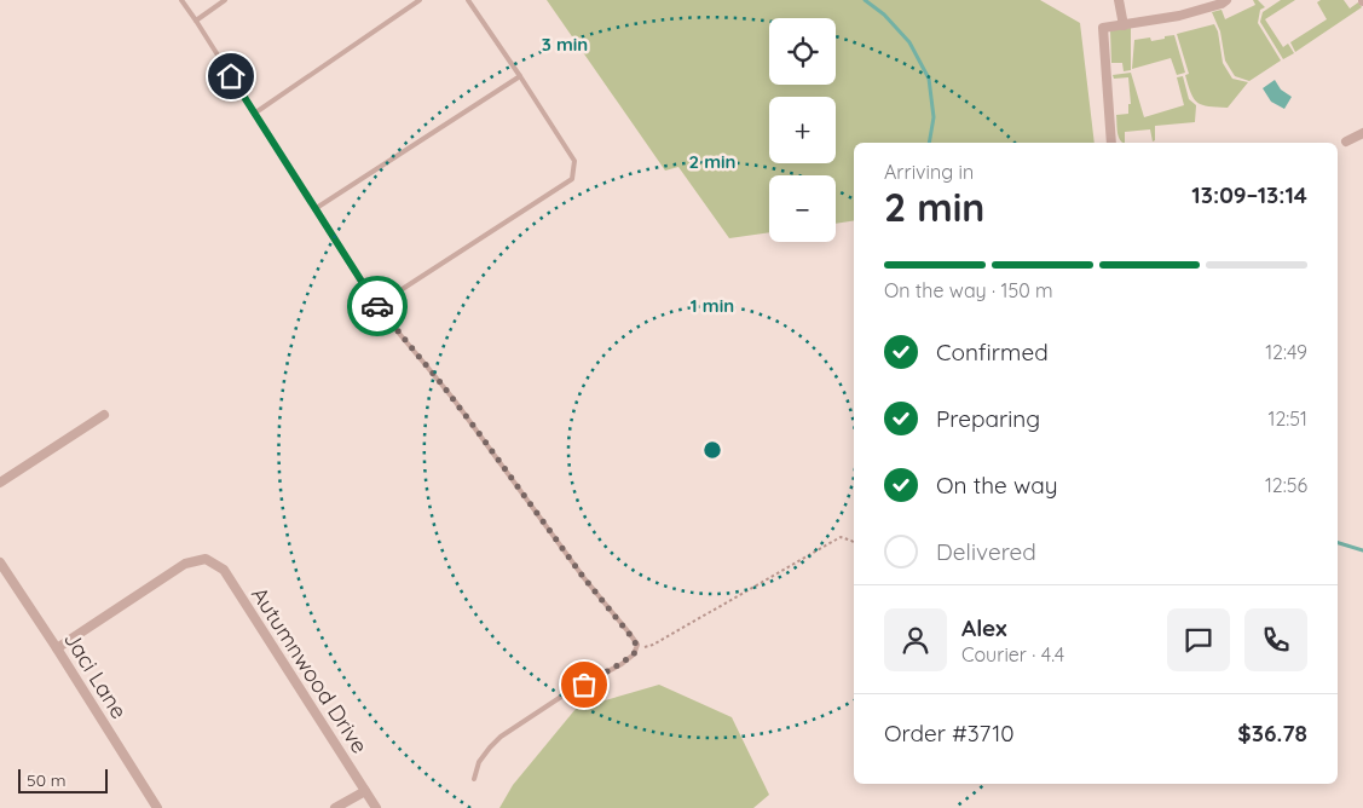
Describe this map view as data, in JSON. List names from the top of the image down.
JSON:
{
  "streets": {
    "street": ["Autumnwood Drive", "Jaci Lane"]
  },
  "crossings": [
    ["Autumnwood Drive", "Jaci Lane"]
  ],
  "scale_bar": "50 m",
  "page": {
    "map_buttons": ["+", "−"],
    "heading": ["2 min", "Arriving in", "13:09–13:14"],
    "panel": [
      "Alex",
      "Courier · 4.4",
      "Order #3710",
      "$36.78"
    ],
    "bar": "On the way · 150 m",
    "list": [
      ["Confirmed", "12:49"],
      ["Preparing", "12:51"],
      ["On the way", "12:56"],
      "Delivered"
    ],
    "scale": "50 m"
  },
  "rings": ["3 min", "2 min", "1 min"]
}
